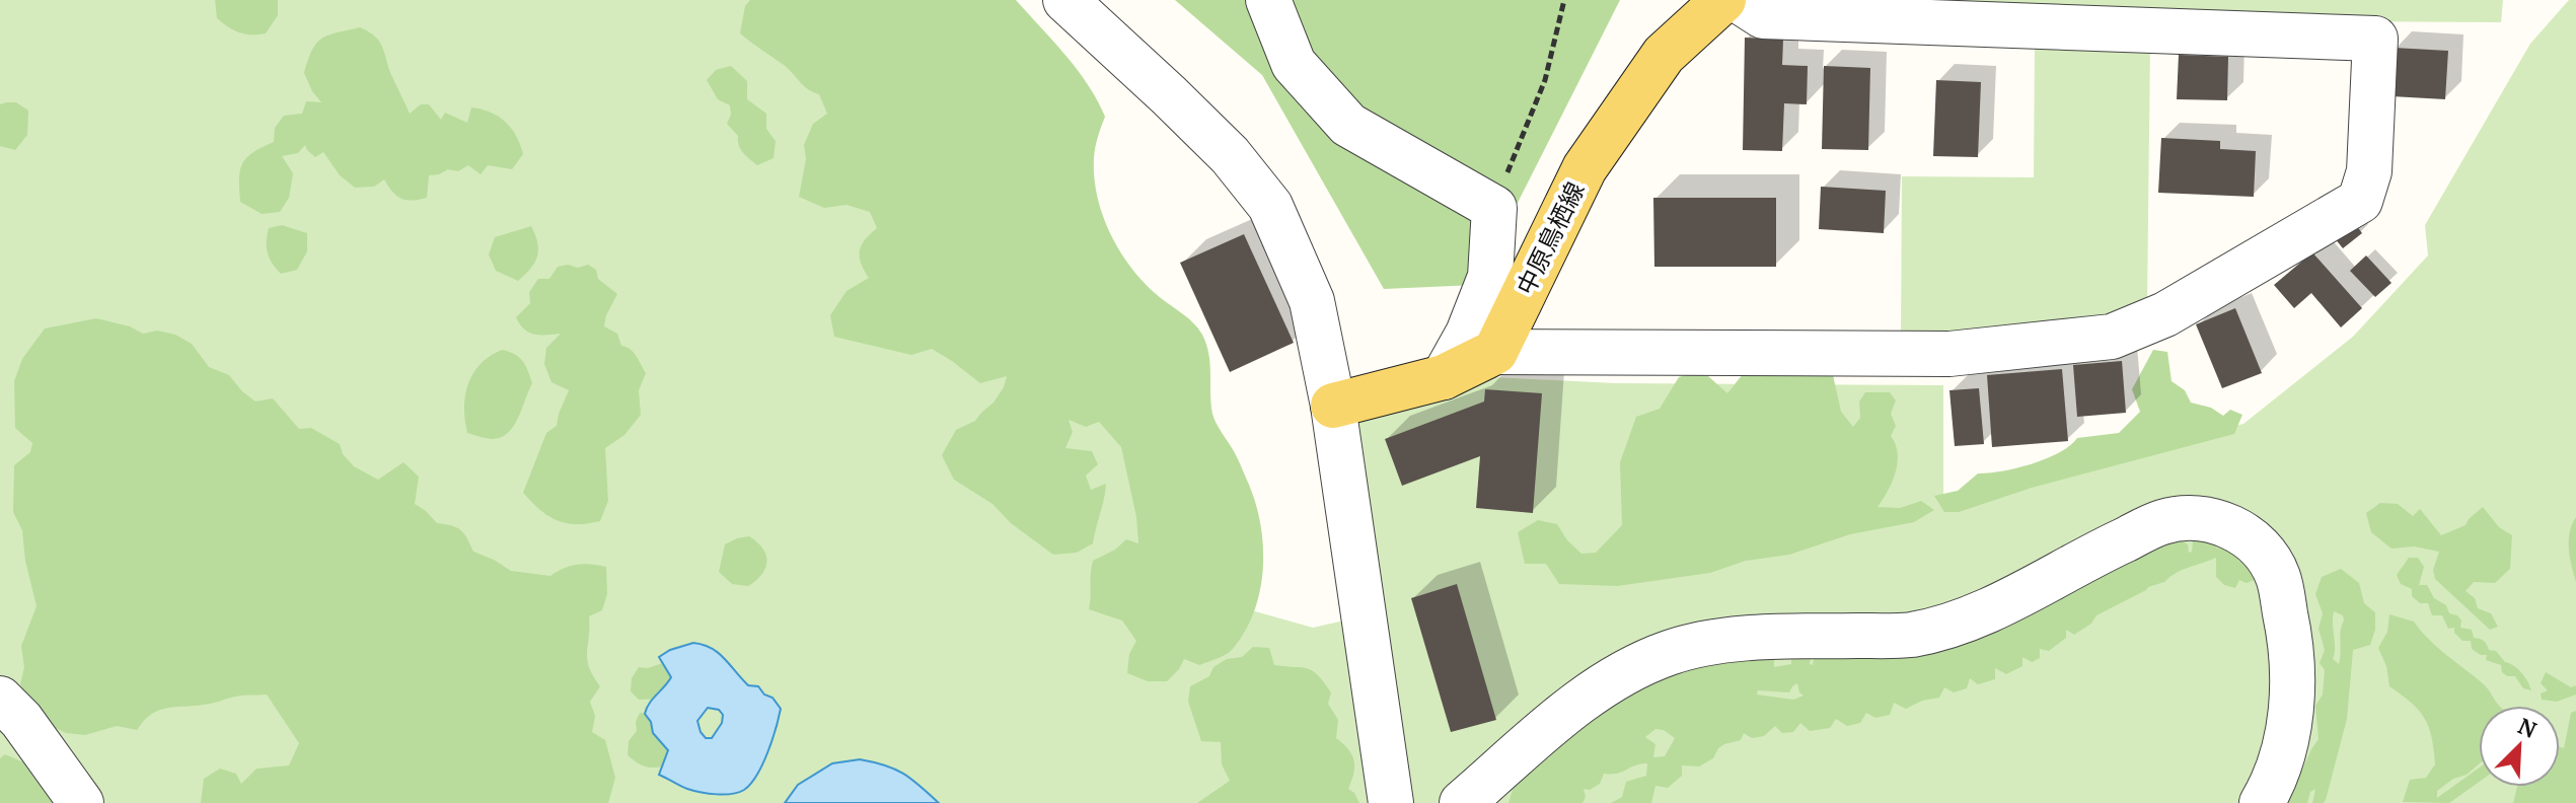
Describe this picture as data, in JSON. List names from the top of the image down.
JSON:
{
  "streets": {
    "main road": ["中原鳥栖線"]
  },
  "north": "top right"
}
